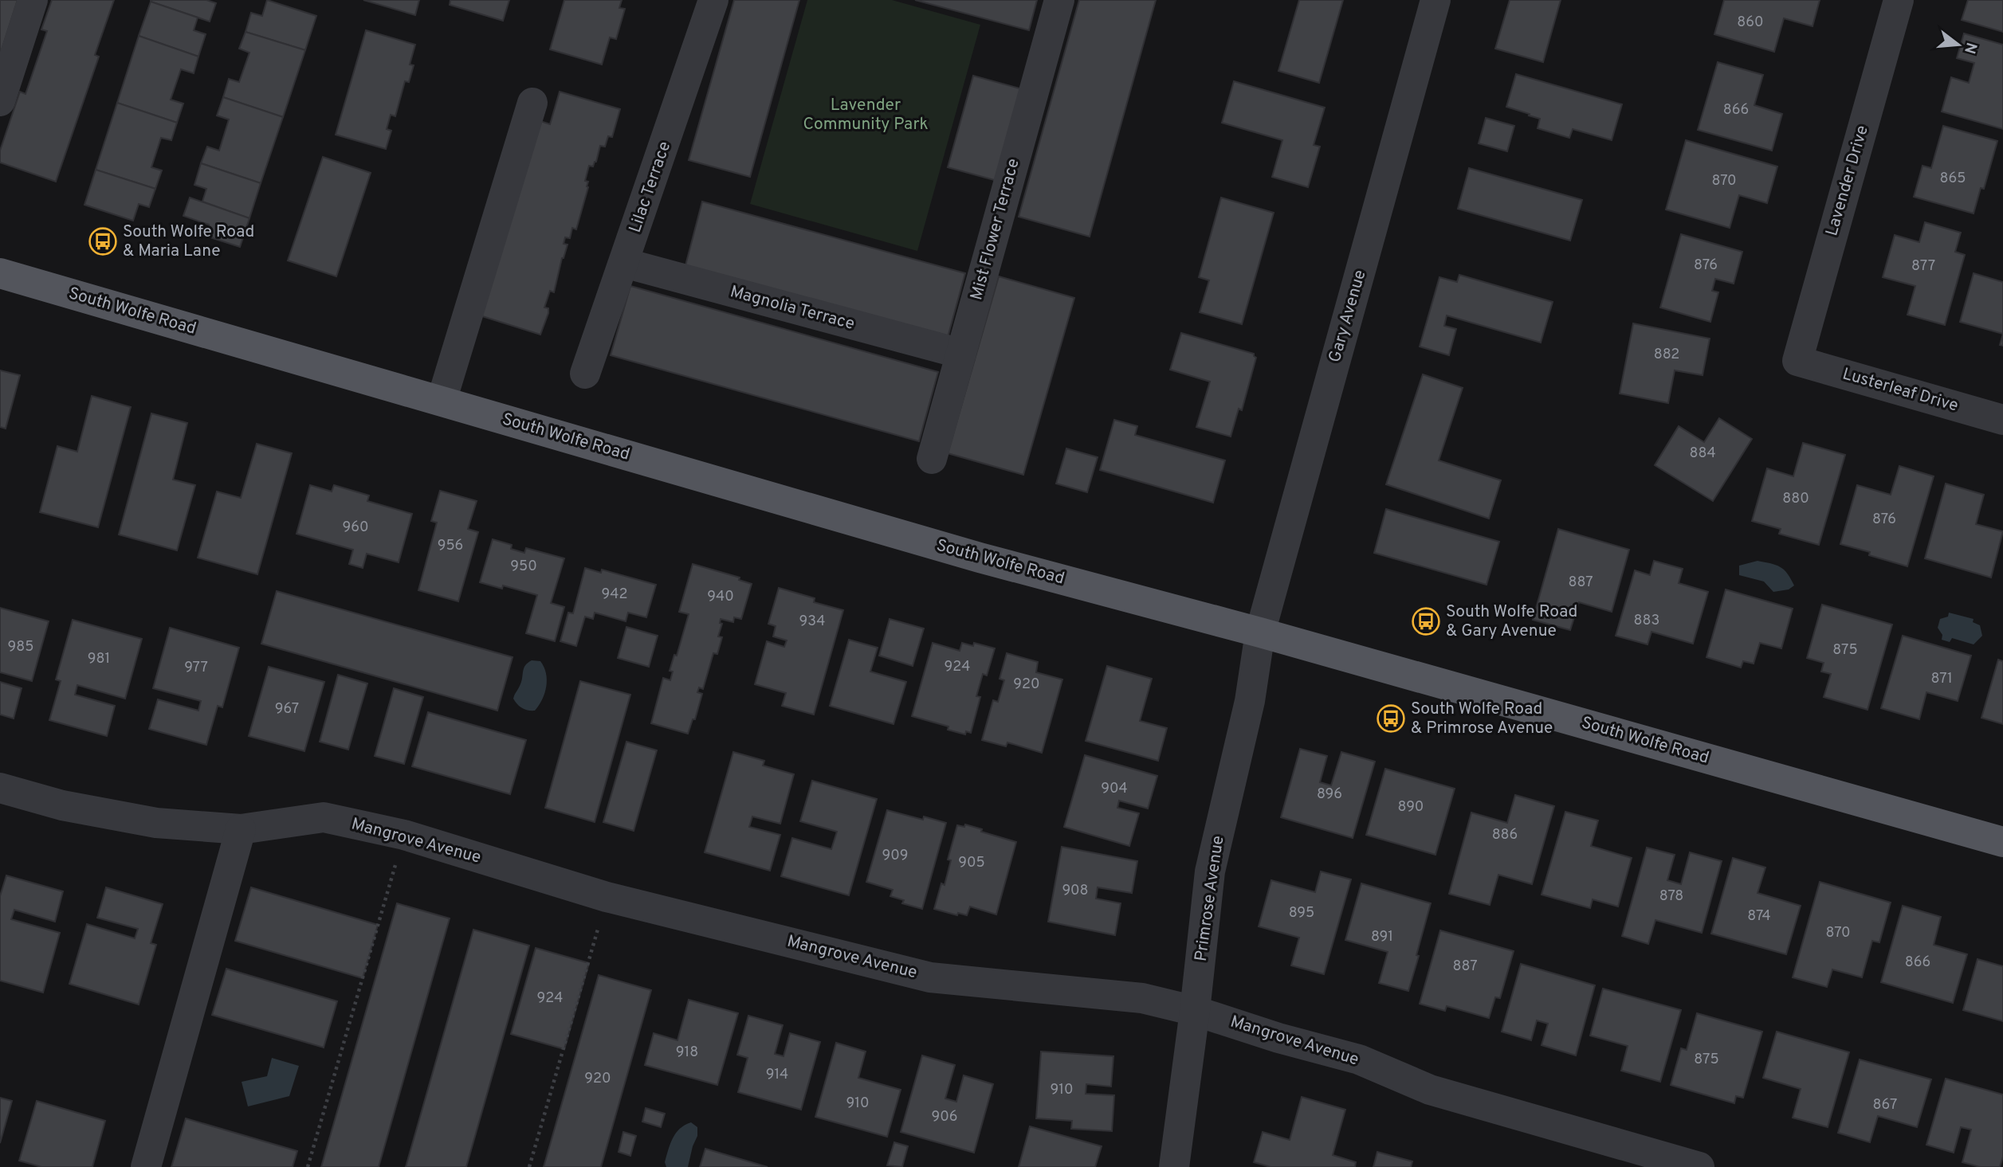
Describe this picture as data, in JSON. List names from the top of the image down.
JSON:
{
  "streets": {
    "main road": ["South Wolfe Road"],
    "street": [
      "Lavender Drive",
      "Lilac Terrace",
      "Mist Flower Terrace",
      "Magnolia Terrace",
      "Gary Avenue",
      "Lusterleaf Drive",
      "Mangrove Avenue",
      "Primrose Avenue"
    ]
  },
  "crossings": [
    ["Lavender Drive", "Lusterleaf Drive"],
    ["Lilac Terrace", "Magnolia Terrace"],
    ["Mist Flower Terrace", "Magnolia Terrace"],
    ["South Wolfe Road", "Gary Avenue"],
    ["South Wolfe Road", "Primrose Avenue"],
    ["Gary Avenue", "Primrose Avenue"],
    ["Mangrove Avenue", "Primrose Avenue"]
  ],
  "parks": ["Lavender Community Park"],
  "places": {
    "bus stop": ["South Wolfe Road & Maria Lane", "South Wolfe Road & Gary Avenue", "South Wolfe Road & Primrose Avenue"]
  },
  "house_numbers": [
    "860",
    "866",
    "865",
    "870",
    "876",
    "877",
    "882",
    "884",
    "880",
    "876",
    "960",
    "956",
    "950",
    "887",
    "942",
    "940",
    "883",
    "934",
    "985",
    "875",
    "981",
    "924",
    "977",
    "871",
    "920",
    "967",
    "904",
    "896",
    "890",
    "886",
    "909",
    "905",
    "908",
    "878",
    "895",
    "874",
    "870",
    "891",
    "866",
    "887",
    "924",
    "918",
    "875",
    "914",
    "920",
    "910",
    "910",
    "867",
    "906"
  ],
  "north": "right"
}
